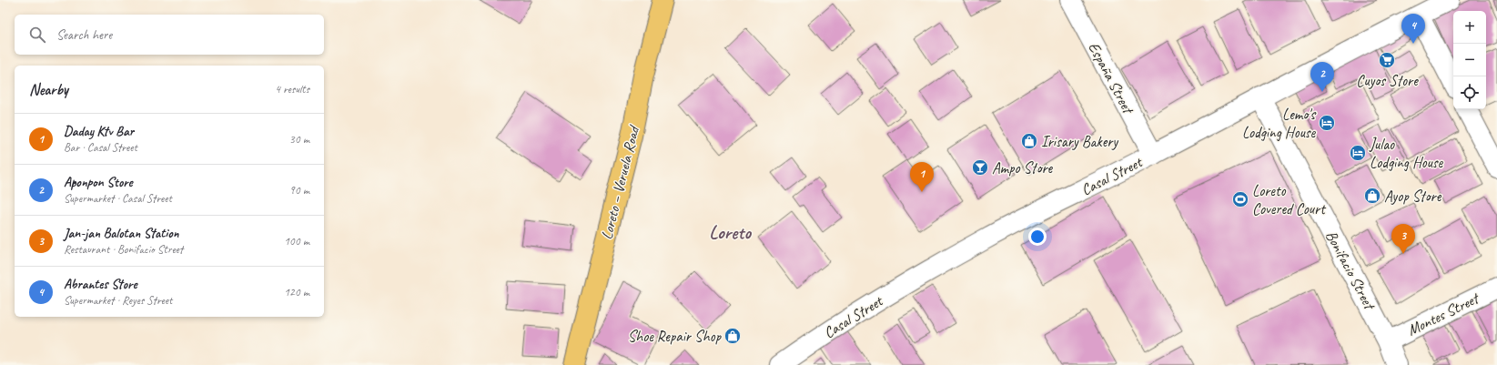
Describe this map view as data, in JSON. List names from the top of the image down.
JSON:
{
  "streets": {
    "main road": ["Loreto – Veruela Road"],
    "street": [
      "España Street",
      "Casal Street",
      "Bonifacio Street",
      "Montes Street"
    ]
  },
  "crossings": [
    ["España Street", "Casal Street"],
    ["Casal Street", "Bonifacio Street"],
    ["Bonifacio Street", "Montes Street"]
  ],
  "districts": ["Loreto"],
  "places": {
    "supermarket": ["Cuyos Store"],
    "hotel": ["Lemo's Lodging House", "Julao Lodging House"],
    "shop": ["Irisary Bakery", "Ayop Store", "Shoe Repair Shop"],
    "bar": ["Ampo Store"],
    "sports": ["Loreto Covered Court"]
  },
  "page": {
    "map_buttons": ["+", "−"],
    "pins": [
      "4",
      "2",
      "1",
      "3"
    ],
    "search": "Search here",
    "heading": ["Nearby", "4 results"],
    "list": [
      {
        "mark": "1",
        "name": "Daday Ktv Bar",
        "note": "Bar · Casal Street",
        "value": "30 m"
      },
      {
        "mark": "2",
        "name": "Aponpon Store",
        "note": "Supermarket · Casal Street",
        "value": "90 m"
      },
      {
        "mark": "3",
        "name": "Jan-jan Balotan Station",
        "note": "Restaurant · Bonifacio Street",
        "value": "100 m"
      },
      {
        "mark": "4",
        "name": "Abrantes Store",
        "note": "Supermarket · Reyes Street",
        "value": "120 m"
      }
    ]
  }
}
